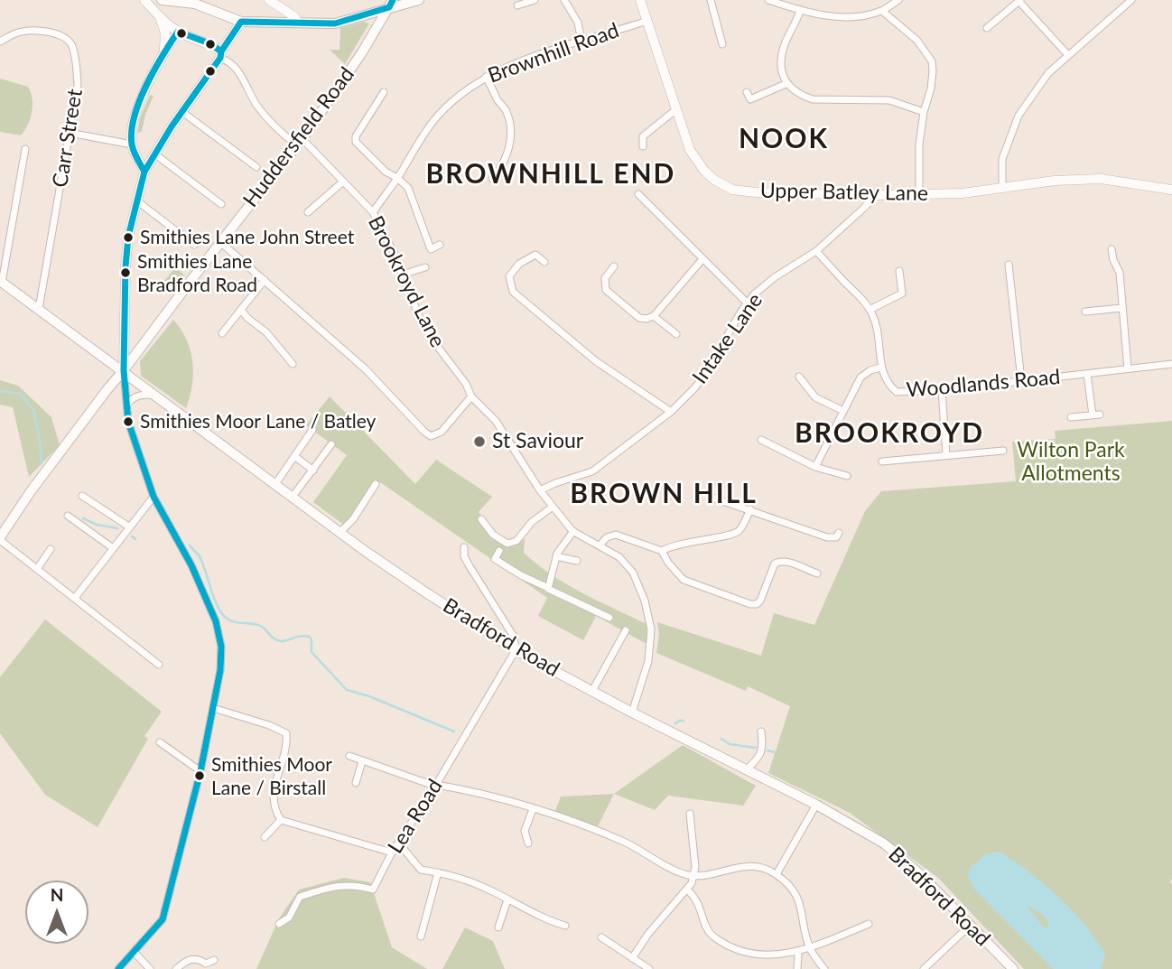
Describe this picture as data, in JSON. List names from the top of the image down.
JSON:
{
  "streets": {
    "main road": ["Huddersfield Road", "Bradford Road"],
    "street": [
      "Brownhill Road",
      "Carr Street",
      "Upper Batley Lane",
      "Brookroyd Lane",
      "Intake Lane",
      "Woodlands Road",
      "Lea Road"
    ]
  },
  "crossings": [
    ["Brownhill Road", "Upper Batley Lane"],
    ["Brownhill Road", "Brookroyd Lane"],
    ["Huddersfield Road", "Brookroyd Lane"],
    ["Huddersfield Road", "Bradford Road"],
    ["Carr Street", "Bradford Road"],
    ["Upper Batley Lane", "Intake Lane"],
    ["Brookroyd Lane", "Intake Lane"],
    ["Brookroyd Lane", "Bradford Road"],
    ["Intake Lane", "Woodlands Road"],
    ["Bradford Road", "Lea Road"]
  ],
  "districts": [
    "NOOK",
    "BROWNHILL END",
    "BROOKROYD",
    "BROWN HILL"
  ],
  "parks": ["Wilton Park Allotments"],
  "places": [
    "Smithies Lane John Street",
    "Smithies Lane Bradford Road",
    "Smithies Moor Lane / Batley",
    "St Saviour",
    "Smithies Moor Lane / Birstall"
  ],
  "north": "top"
}
